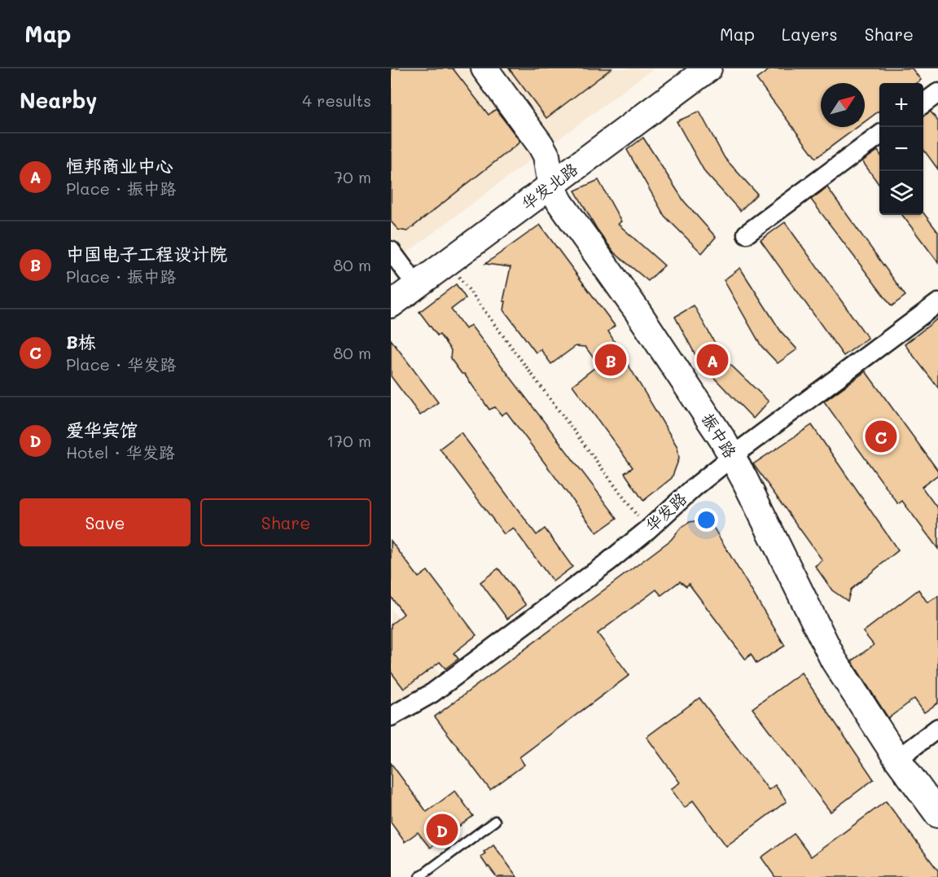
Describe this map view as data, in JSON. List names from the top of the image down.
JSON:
{
  "streets": {
    "street": ["华发北路", "振中路", "华发路"]
  },
  "crossings": [
    ["华发北路", "振中路"],
    ["振中路", "华发路"]
  ],
  "north": "top right",
  "page": {
    "header": "Map",
    "nav": ["Map", "Layers", "Share"],
    "heading": ["Nearby", "4 results"],
    "map_buttons": ["+", "−"],
    "list": [
      {
        "mark": "A",
        "name": "恒邦商业中心",
        "note": "Place · 振中路",
        "value": "70 m"
      },
      {
        "mark": "B",
        "name": "中国电子工程设计院",
        "note": "Place · 振中路",
        "value": "80 m"
      },
      {
        "mark": "C",
        "name": "B栋",
        "note": "Place · 华发路",
        "value": "80 m"
      },
      {
        "mark": "D",
        "name": "爱华宾馆",
        "note": "Hotel · 华发路",
        "value": "170 m"
      }
    ],
    "pins": [
      "A",
      "B",
      "C",
      "D"
    ],
    "buttons": ["Save", "Share"]
  }
}
